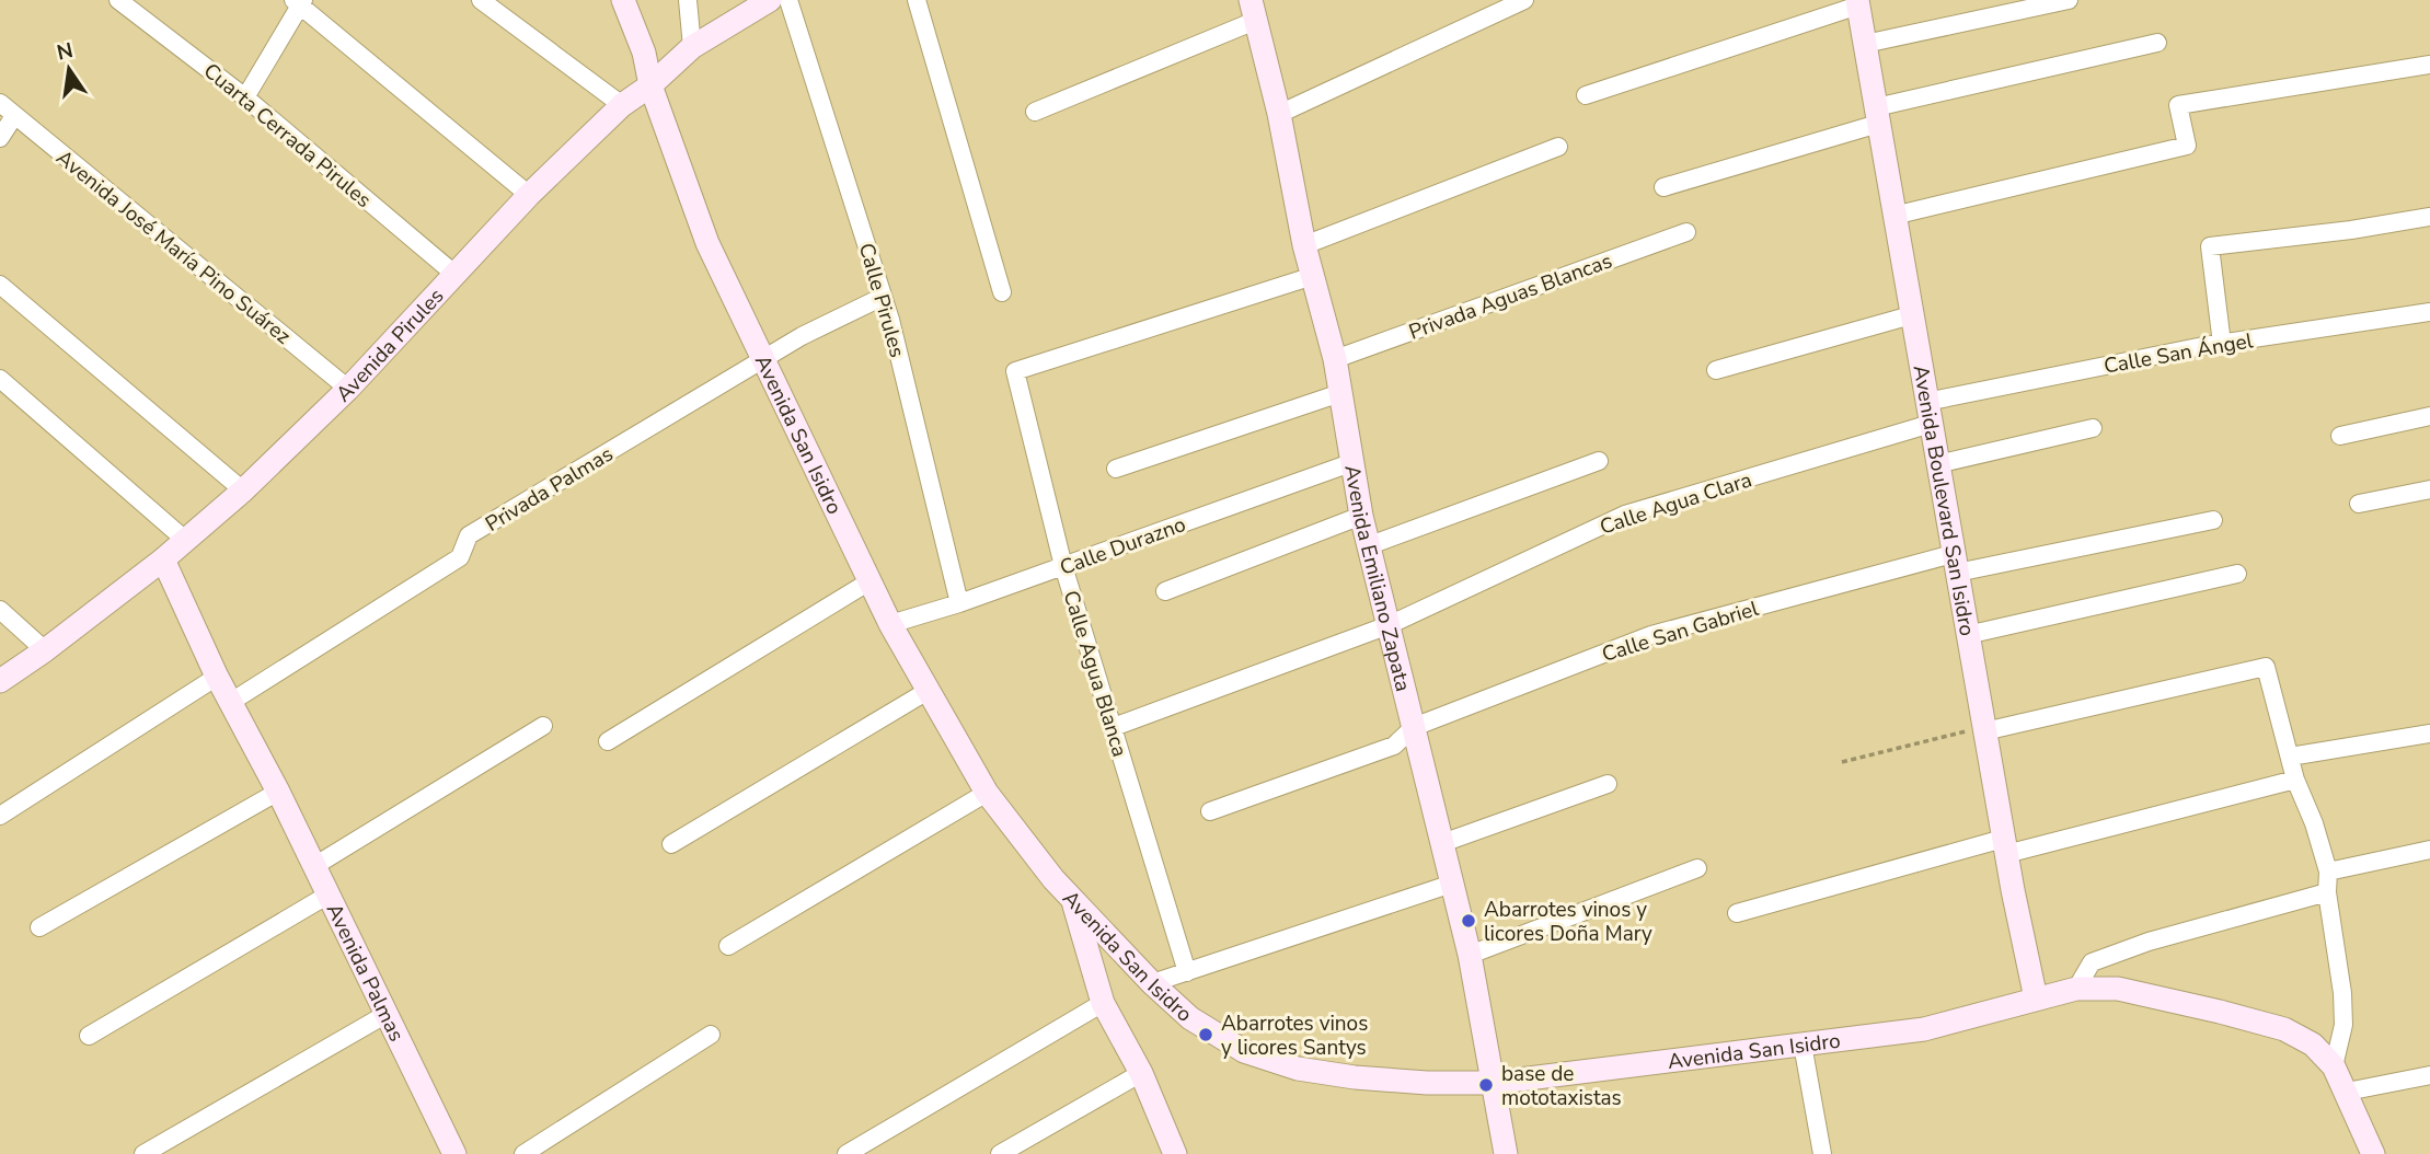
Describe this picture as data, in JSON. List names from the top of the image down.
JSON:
{
  "streets": {
    "main road": [
      "Avenida Pirules",
      "Avenida San Isidro",
      "Avenida Boulevard San Isidro",
      "Avenida Emiliano Zapata",
      "Avenida Palmas"
    ],
    "street": [
      "Cuarta Cerrada Pirules",
      "Avenida José María Pino Suárez",
      "Privada Aguas Blancas",
      "Calle Pirules",
      "Calle San Ángel",
      "Privada Palmas",
      "Calle Agua Clara",
      "Calle Durazno",
      "Calle San Gabriel",
      "Calle Agua Blanca"
    ]
  },
  "crossings": [
    ["Cuarta Cerrada Pirules", "Avenida Pirules"],
    ["Avenida José María Pino Suárez", "Avenida Pirules"],
    ["Privada Aguas Blancas", "Avenida Emiliano Zapata"],
    ["Calle Pirules", "Privada Palmas"],
    ["Calle Pirules", "Calle Durazno"],
    ["Avenida Pirules", "Avenida San Isidro"],
    ["Avenida Pirules", "Avenida Palmas"],
    ["Calle San Ángel", "Avenida Boulevard San Isidro"],
    ["Calle San Ángel", "Calle Agua Clara"],
    ["Avenida San Isidro", "Privada Palmas"],
    ["Avenida San Isidro", "Avenida Boulevard San Isidro"],
    ["Avenida San Isidro", "Calle Durazno"],
    ["Avenida San Isidro", "Avenida Emiliano Zapata"],
    ["Privada Palmas", "Avenida Palmas"],
    ["Avenida Boulevard San Isidro", "Calle Agua Clara"],
    ["Avenida Boulevard San Isidro", "Calle San Gabriel"],
    ["Calle Agua Clara", "Avenida Emiliano Zapata"],
    ["Calle Agua Clara", "Calle Agua Blanca"],
    ["Calle Durazno", "Avenida Emiliano Zapata"],
    ["Calle Durazno", "Calle Agua Blanca"],
    ["Avenida Emiliano Zapata", "Calle San Gabriel"],
    ["Avenida Emiliano Zapata", "Calle Agua Blanca"]
  ],
  "places": ["Abarrotes vinos y licores Doña Mary", "Abarrotes vinos y licores Santys", "base de mototaxistas"],
  "north": "top"
}
